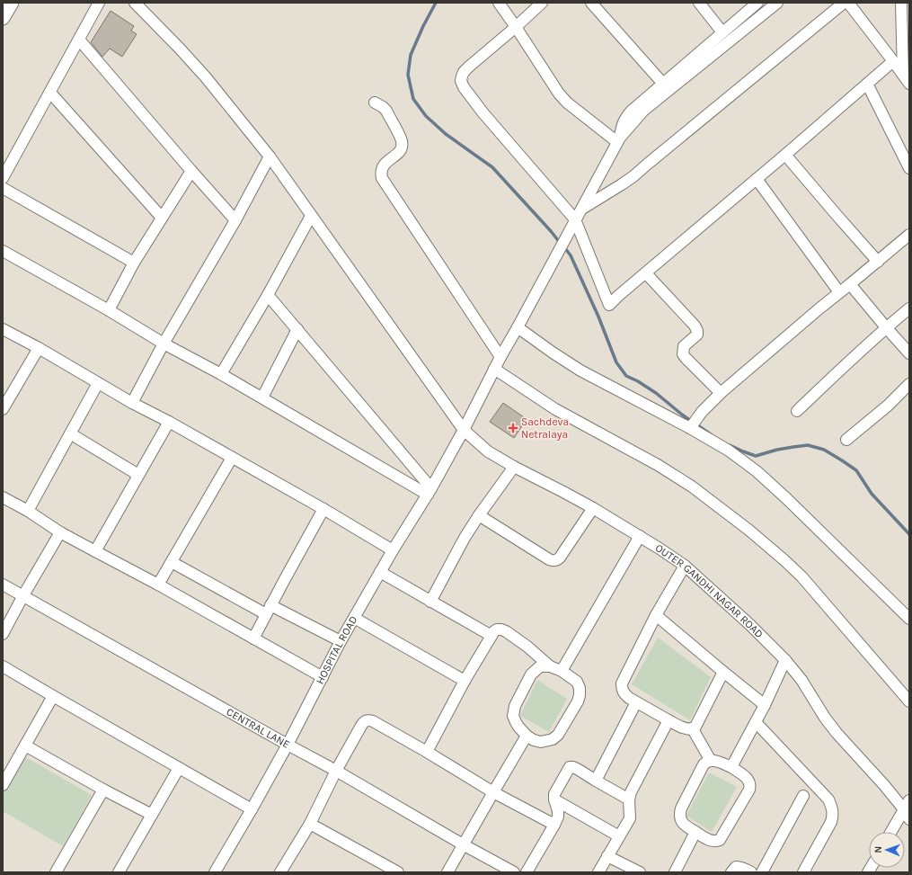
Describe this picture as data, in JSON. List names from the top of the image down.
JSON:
{
  "streets": {
    "street": ["OUTER GANDHI NAGAR ROAD", "HOSPITAL ROAD", "CENTRAL LANE"]
  },
  "crossings": [
    ["OUTER GANDHI NAGAR ROAD", "HOSPITAL ROAD"],
    ["HOSPITAL ROAD", "CENTRAL LANE"]
  ],
  "places": {
    "health": ["Sachdeva Netralaya"]
  },
  "north": "left"
}
